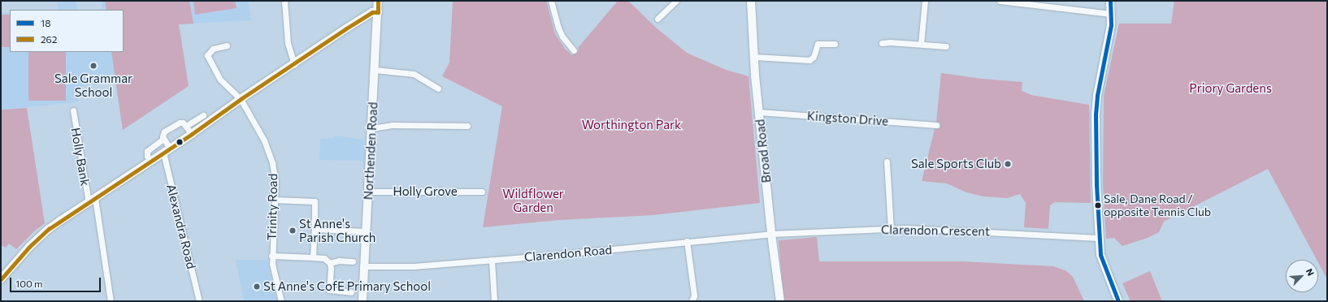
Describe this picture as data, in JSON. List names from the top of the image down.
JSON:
{
  "streets": {
    "street": [
      "Kingston Drive",
      "Northenden Road",
      "Broad Road",
      "Holly Bank",
      "Holly Grove",
      "Trinity Road",
      "Alexandra Road",
      "Clarendon Crescent",
      "Clarendon Road"
    ]
  },
  "crossings": [
    ["Kingston Drive", "Broad Road"],
    ["Northenden Road", "Holly Grove"],
    ["Northenden Road", "Clarendon Road"],
    ["Broad Road", "Clarendon Crescent"],
    ["Broad Road", "Clarendon Road"],
    ["Clarendon Crescent", "Clarendon Road"]
  ],
  "parks": ["Priory Gardens", "Worthington Park", "Wildflower Garden"],
  "places": [
    "Sale Grammar School",
    "Sale Sports Club",
    "Sale, Dane Road / opposite Tennis Club",
    "St Anne's Parish Church",
    "St Anne's CofE Primary School"
  ],
  "lines": ["transit line 18", "transit line 262"],
  "legend": ["18", "262"],
  "scale_bar": "100 m",
  "north": "top right"
}
